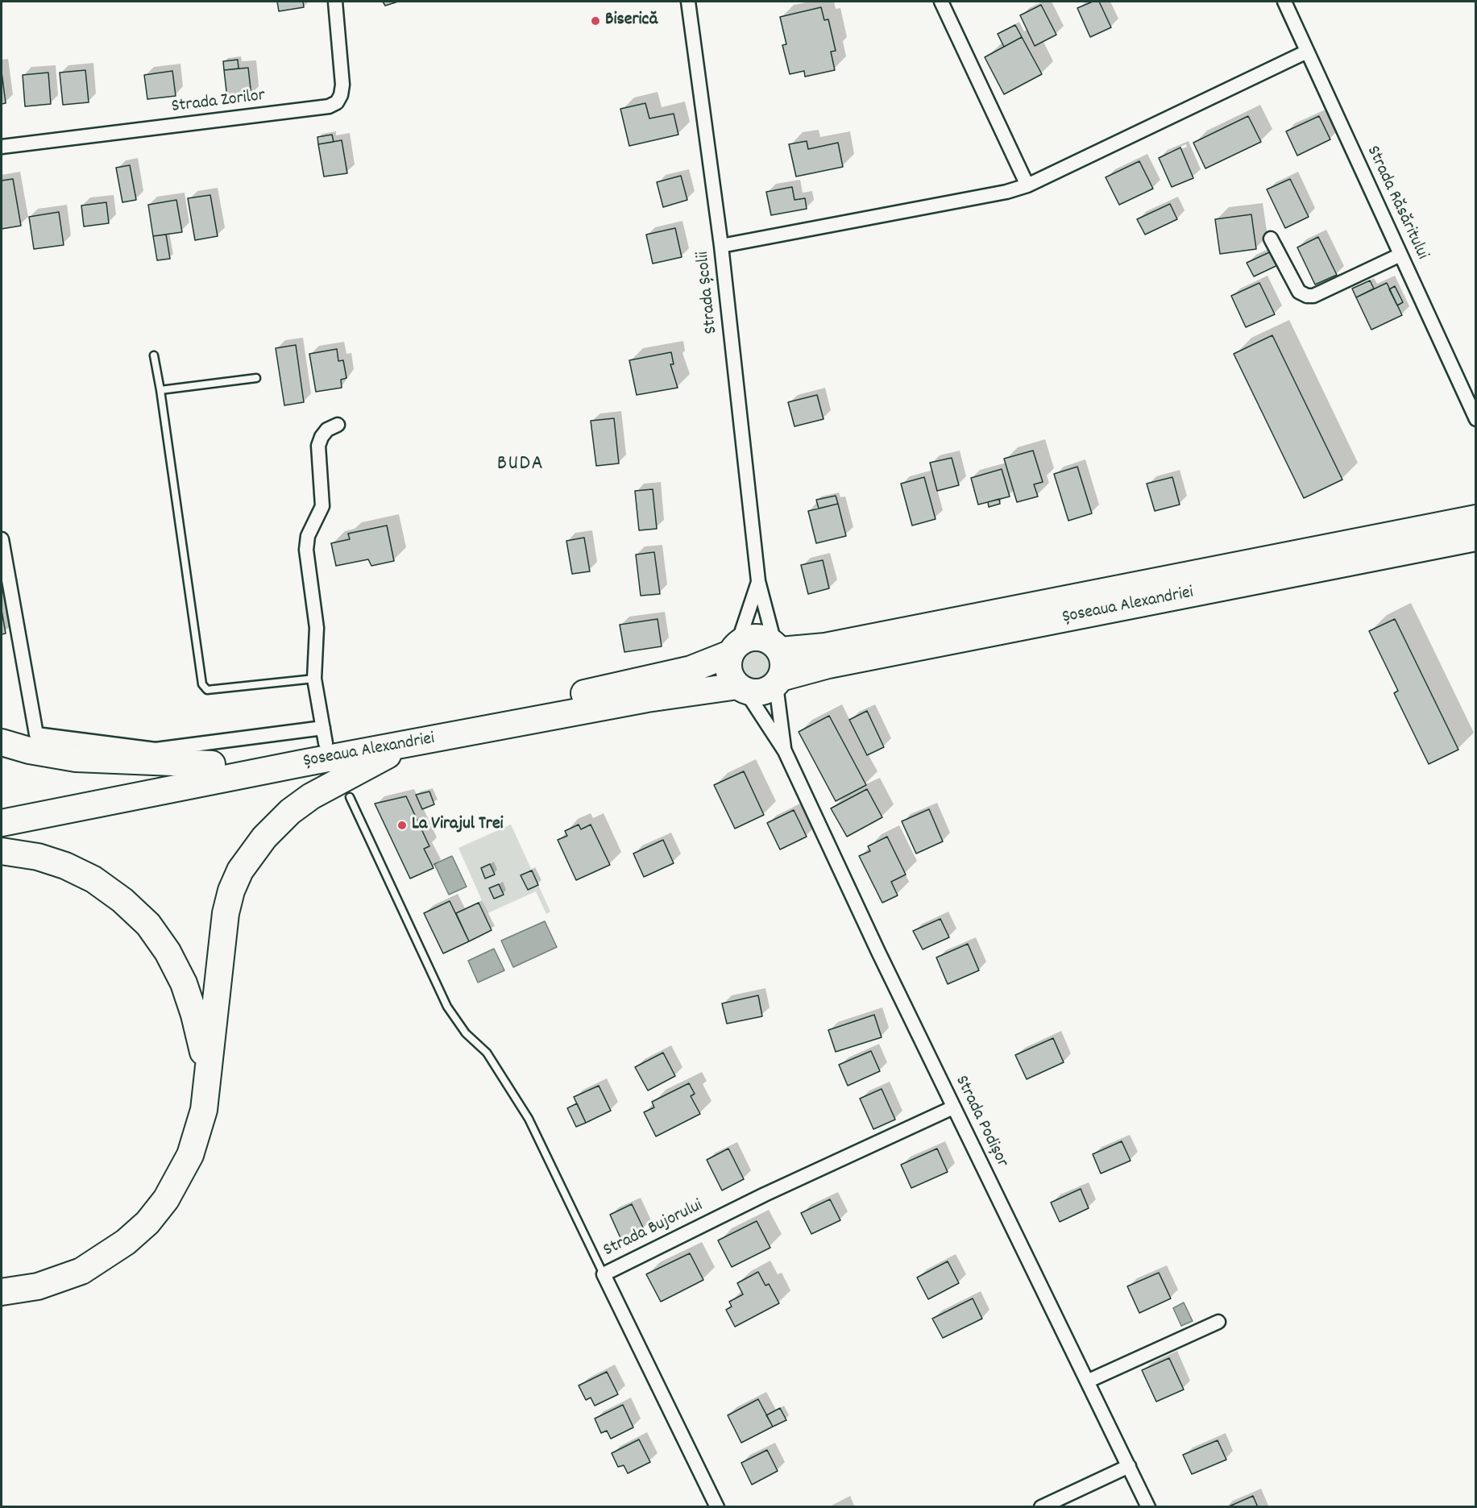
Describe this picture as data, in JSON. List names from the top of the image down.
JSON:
{
  "streets": {
    "highway": ["Șoseaua Alexandriei"],
    "street": [
      "Strada Zorilor",
      "Strada Răsăritului",
      "Strada Școlii",
      "Strada Podișor",
      "Strada Bujorului"
    ]
  },
  "crossings": [
    ["Strada Școlii", "Șoseaua Alexandriei"],
    ["Strada Școlii", "Strada Podișor"],
    ["Șoseaua Alexandriei", "Strada Podișor"],
    ["Strada Podișor", "Strada Bujorului"]
  ],
  "districts": ["BUDA"],
  "places": ["Biserică", "La Virajul Trei"]
}
